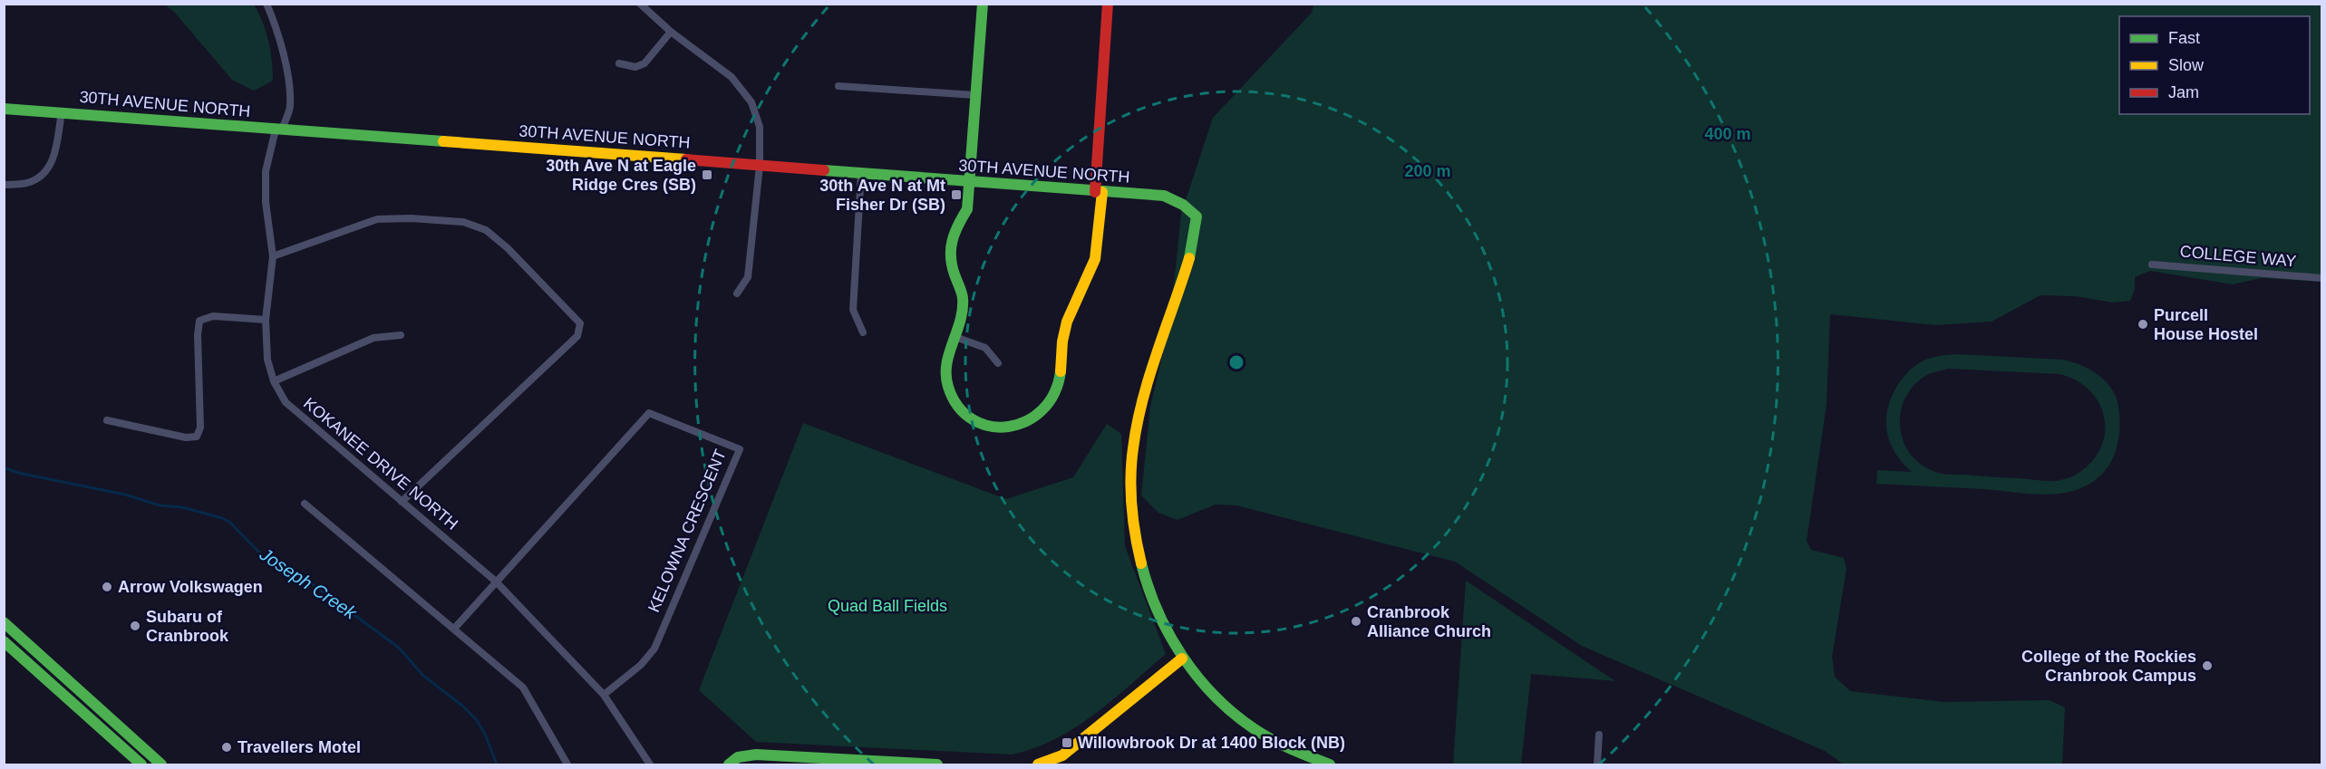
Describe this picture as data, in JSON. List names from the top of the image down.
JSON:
{
  "streets": {
    "main road": ["30TH AVENUE NORTH"],
    "street": ["COLLEGE WAY", "KOKANEE DRIVE NORTH", "KELOWNA CRESCENT"]
  },
  "crossings": [
    ["30TH AVENUE NORTH", "KOKANEE DRIVE NORTH"],
    ["KOKANEE DRIVE NORTH", "KELOWNA CRESCENT"]
  ],
  "water": ["Joseph Creek"],
  "parks": ["Quad Ball Fields"],
  "places": {
    "transit": ["30th Ave N at Eagle Ridge Cres (SB)", "30th Ave N at Mt Fisher Dr (SB)", "Willowbrook Dr at 1400 Block (NB)"],
    "other": [
      "Purcell House Hostel",
      "Arrow Volkswagen",
      "Cranbrook Alliance Church",
      "Subaru of Cranbrook",
      "College of the Rockies Cranbrook Campus",
      "Travellers Motel"
    ]
  },
  "legend": ["Fast", "Slow", "Jam"],
  "rings": ["400 m", "200 m"]
}
